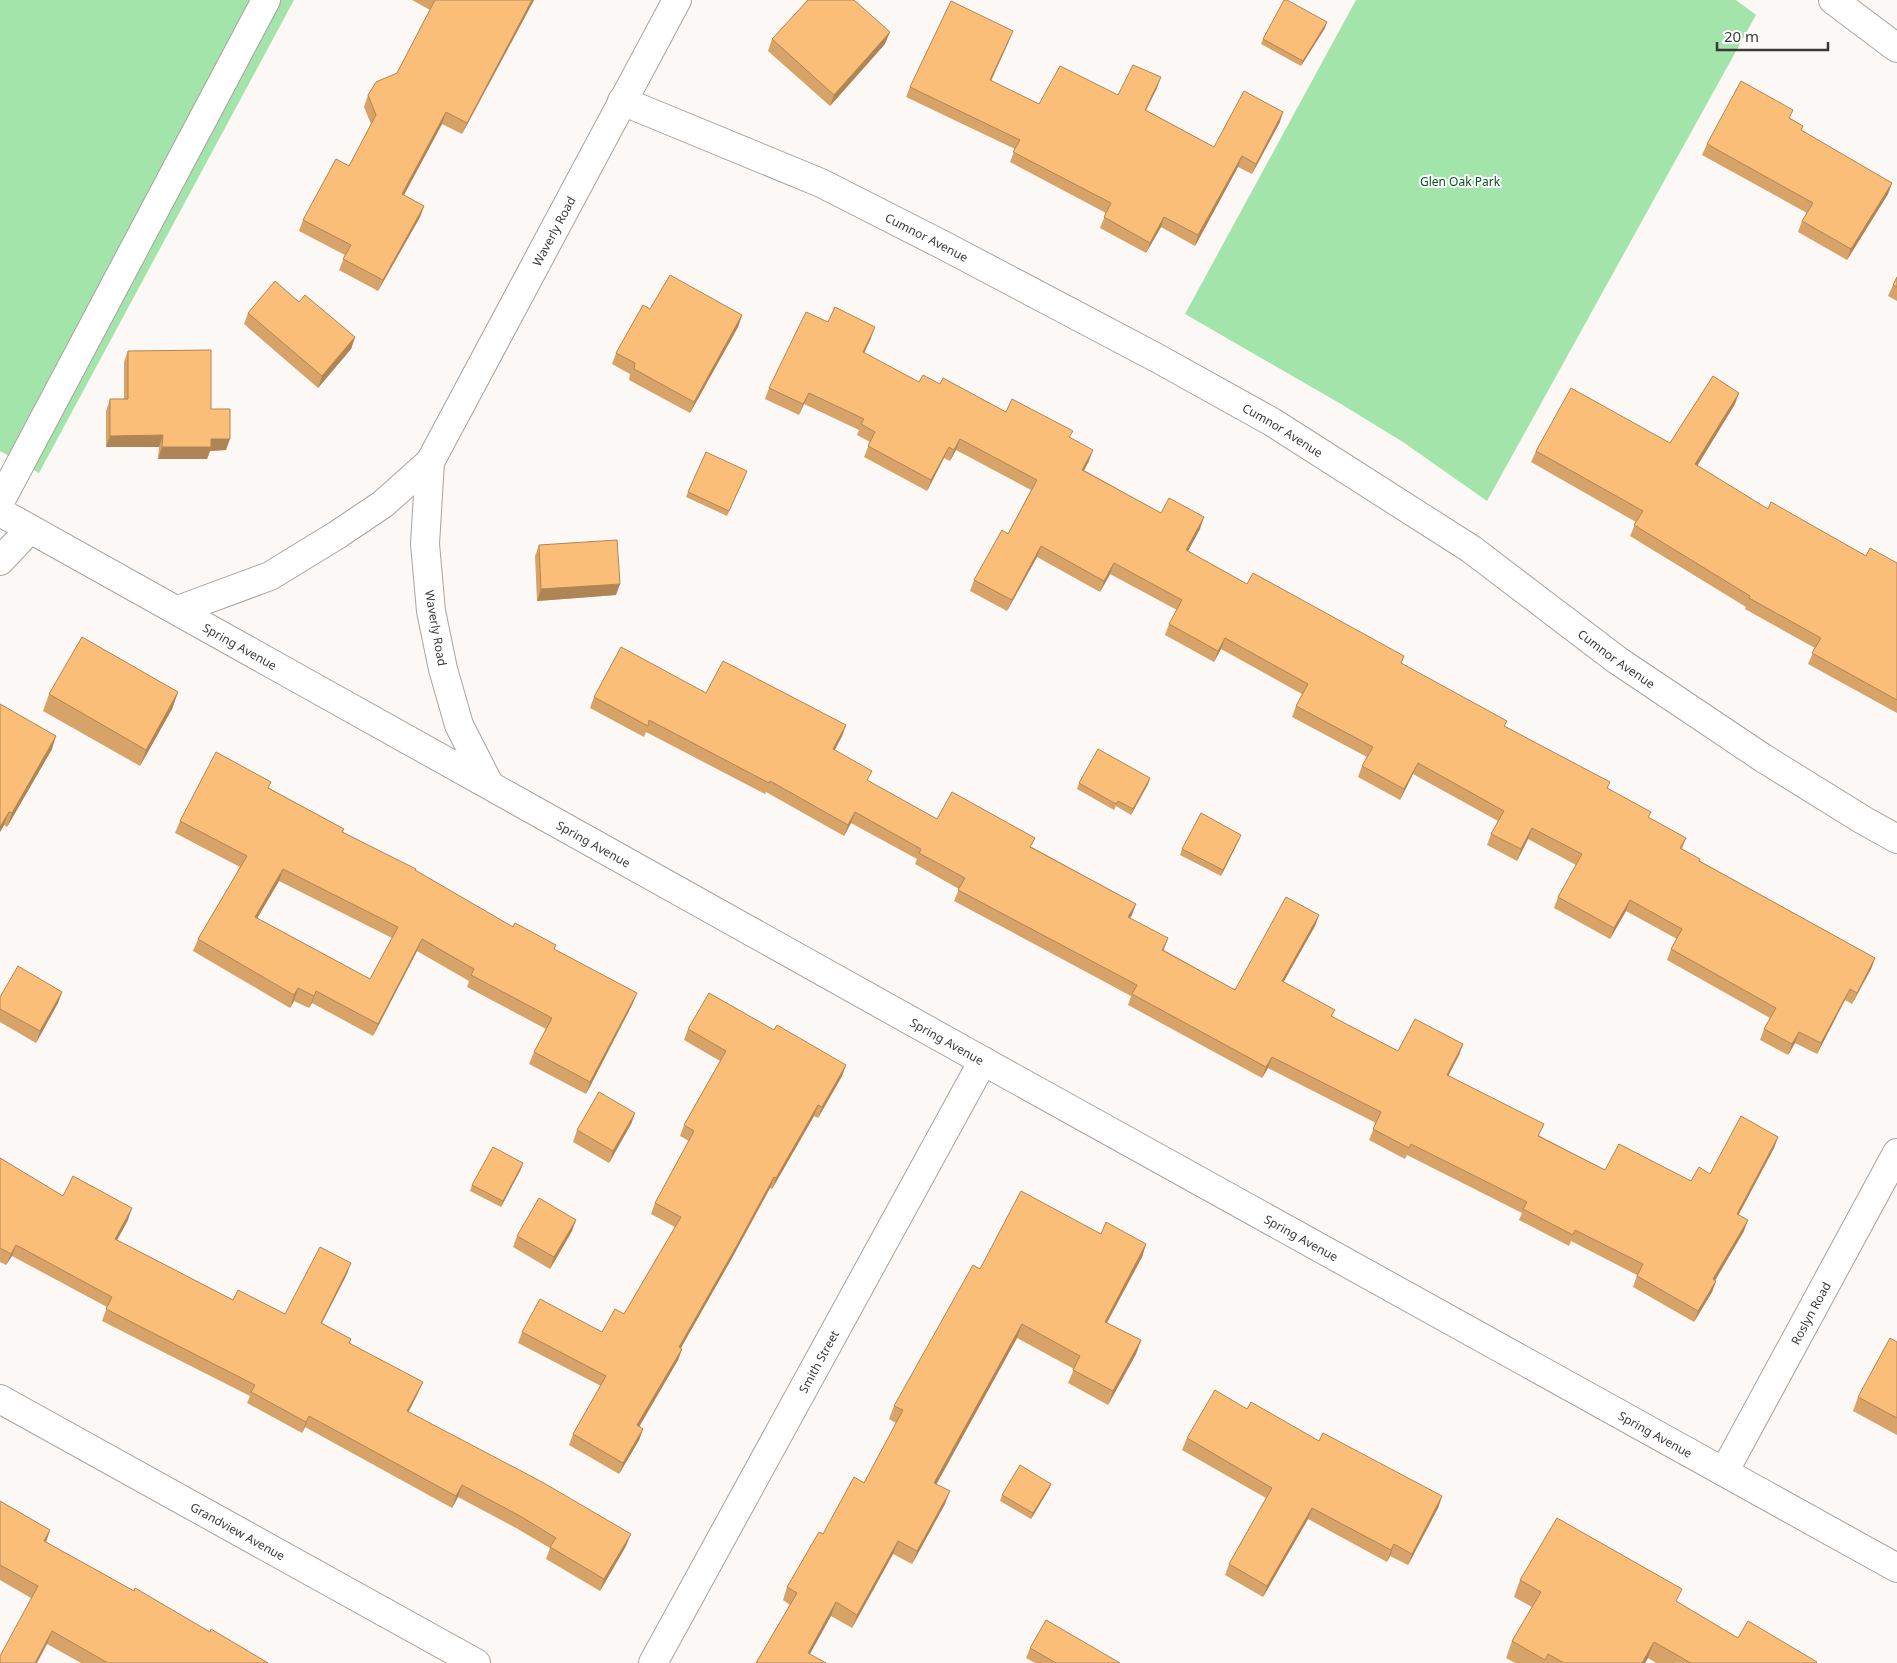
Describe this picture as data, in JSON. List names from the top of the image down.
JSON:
{
  "streets": {
    "street": [
      "Waverly Road",
      "Cumnor Avenue",
      "Spring Avenue",
      "Roslyn Road",
      "Smith Street",
      "Grandview Avenue"
    ]
  },
  "crossings": [
    ["Waverly Road", "Cumnor Avenue"],
    ["Waverly Road", "Spring Avenue"],
    ["Spring Avenue", "Roslyn Road"],
    ["Spring Avenue", "Smith Street"]
  ],
  "parks": ["Glen Oak Park"],
  "scale_bar": "20 m"
}
